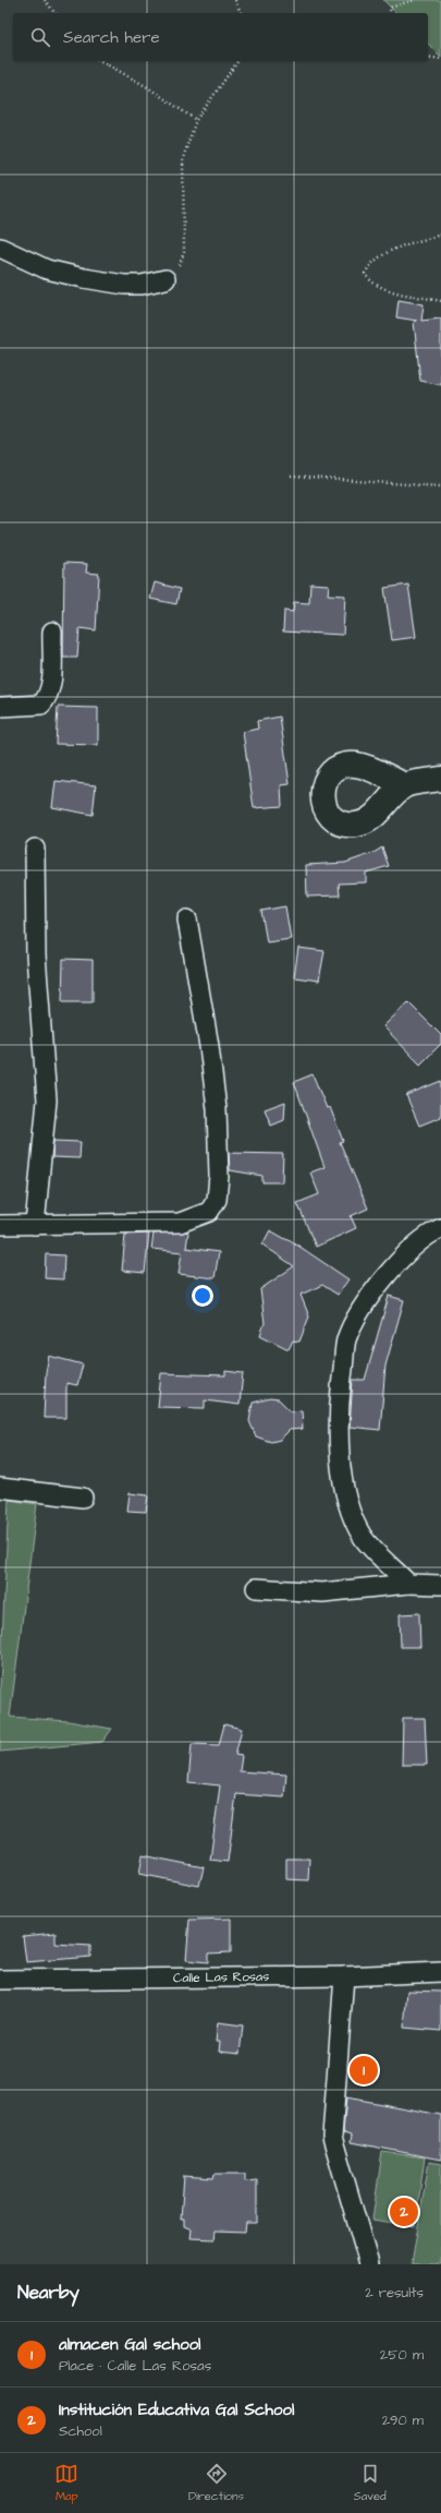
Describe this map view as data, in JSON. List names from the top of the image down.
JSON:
{
  "streets": {
    "street": ["Calle Las Rosas"]
  },
  "page": {
    "search": "Search here",
    "pins": ["1", "2"],
    "heading": ["Nearby", "2 results"],
    "list": [
      {
        "mark": "1",
        "name": "almacen Gal school",
        "note": "Place · Calle Las Rosas",
        "value": "250 m"
      },
      {
        "mark": "2",
        "name": "Institución Educativa Gal School",
        "note": "School",
        "value": "290 m"
      }
    ],
    "nav": ["Map", "Directions", "Saved"]
  }
}
